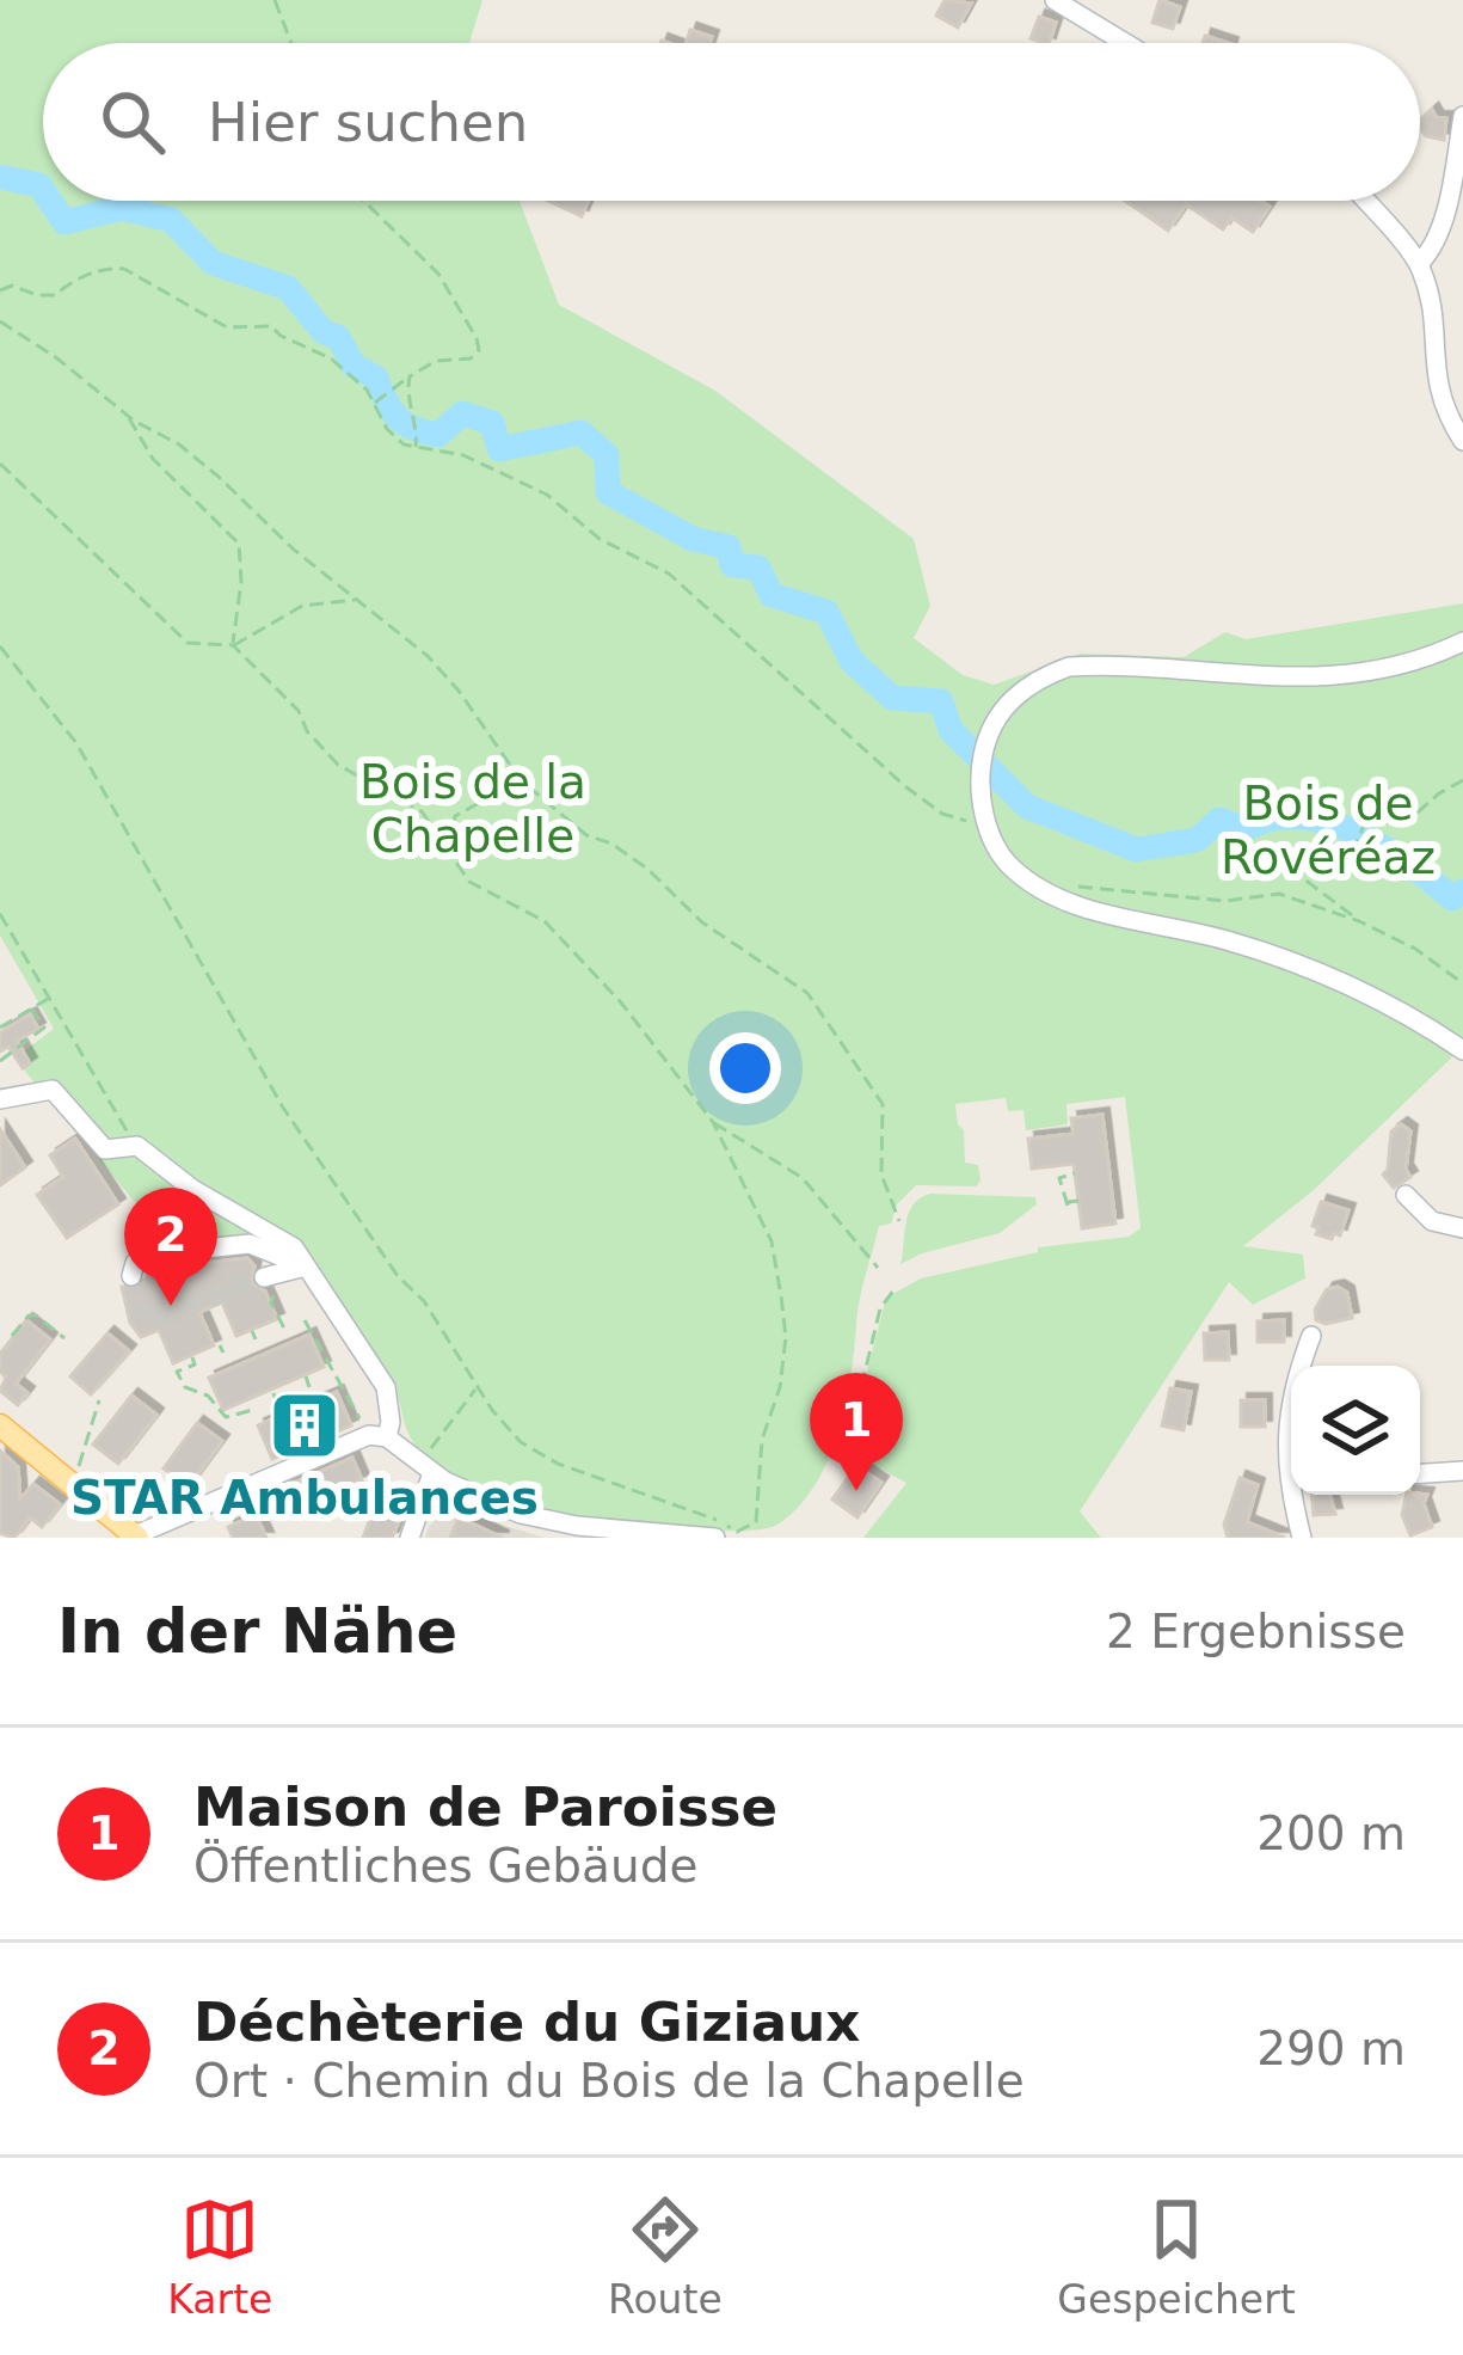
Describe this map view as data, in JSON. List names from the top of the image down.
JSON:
{
  "parks": ["Bois de la Chapelle", "Bois de Rovéréaz"],
  "places": {
    "building": ["STAR Ambulances"]
  },
  "page": {
    "search": "Hier suchen",
    "pins": ["2", "1"],
    "heading": ["In der Nähe", "2 Ergebnisse"],
    "list": [
      {
        "mark": "1",
        "name": "Maison de Paroisse",
        "note": "Öffentliches Gebäude",
        "value": "200 m"
      },
      {
        "mark": "2",
        "name": "Déchèterie du Giziaux",
        "note": "Ort · Chemin du Bois de la Chapelle",
        "value": "290 m"
      }
    ],
    "nav": ["Karte", "Route", "Gespeichert"]
  }
}
